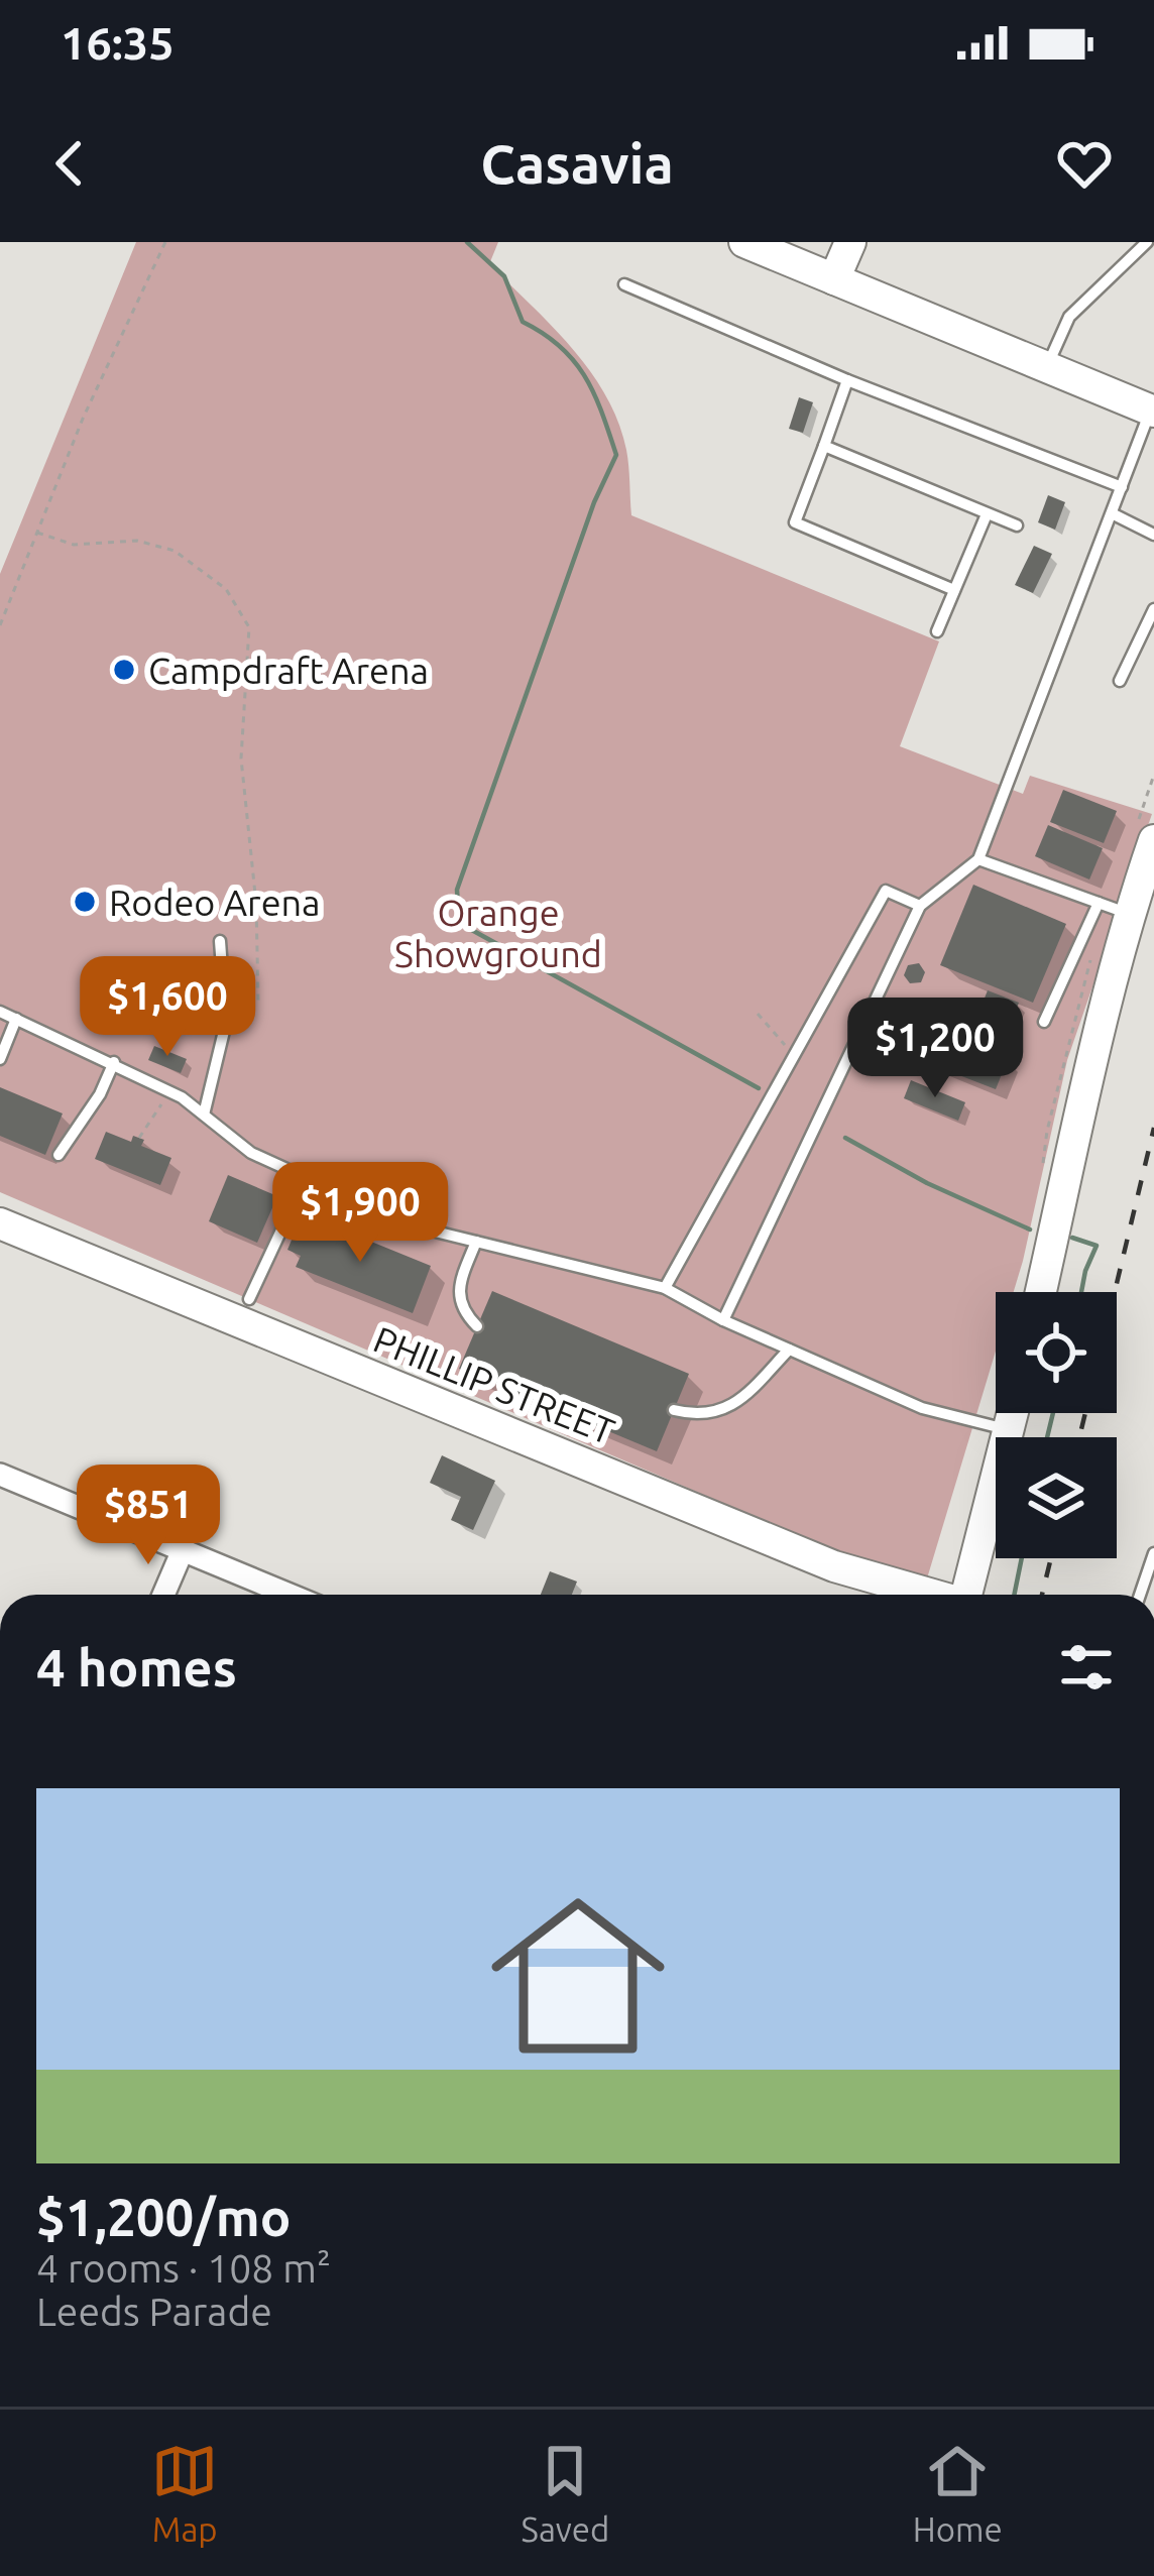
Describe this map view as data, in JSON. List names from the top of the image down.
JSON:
{
  "streets": {
    "street": ["PHILLIP STREET"]
  },
  "parks": ["Orange Showground"],
  "places": ["Campdraft Arena", "Rodeo Arena"],
  "page": {
    "status": "16:35",
    "header": "Casavia",
    "price": [
      "$1,600",
      "$1,200",
      "$1,900",
      "$851"
    ],
    "heading": "4 homes",
    "list": [
      {
        "name": "$1,200/mo",
        "note": "4 rooms · 108 m² · Leeds Parade"
      }
    ],
    "tabs": ["Map", "Saved", "Home"]
  }
}
